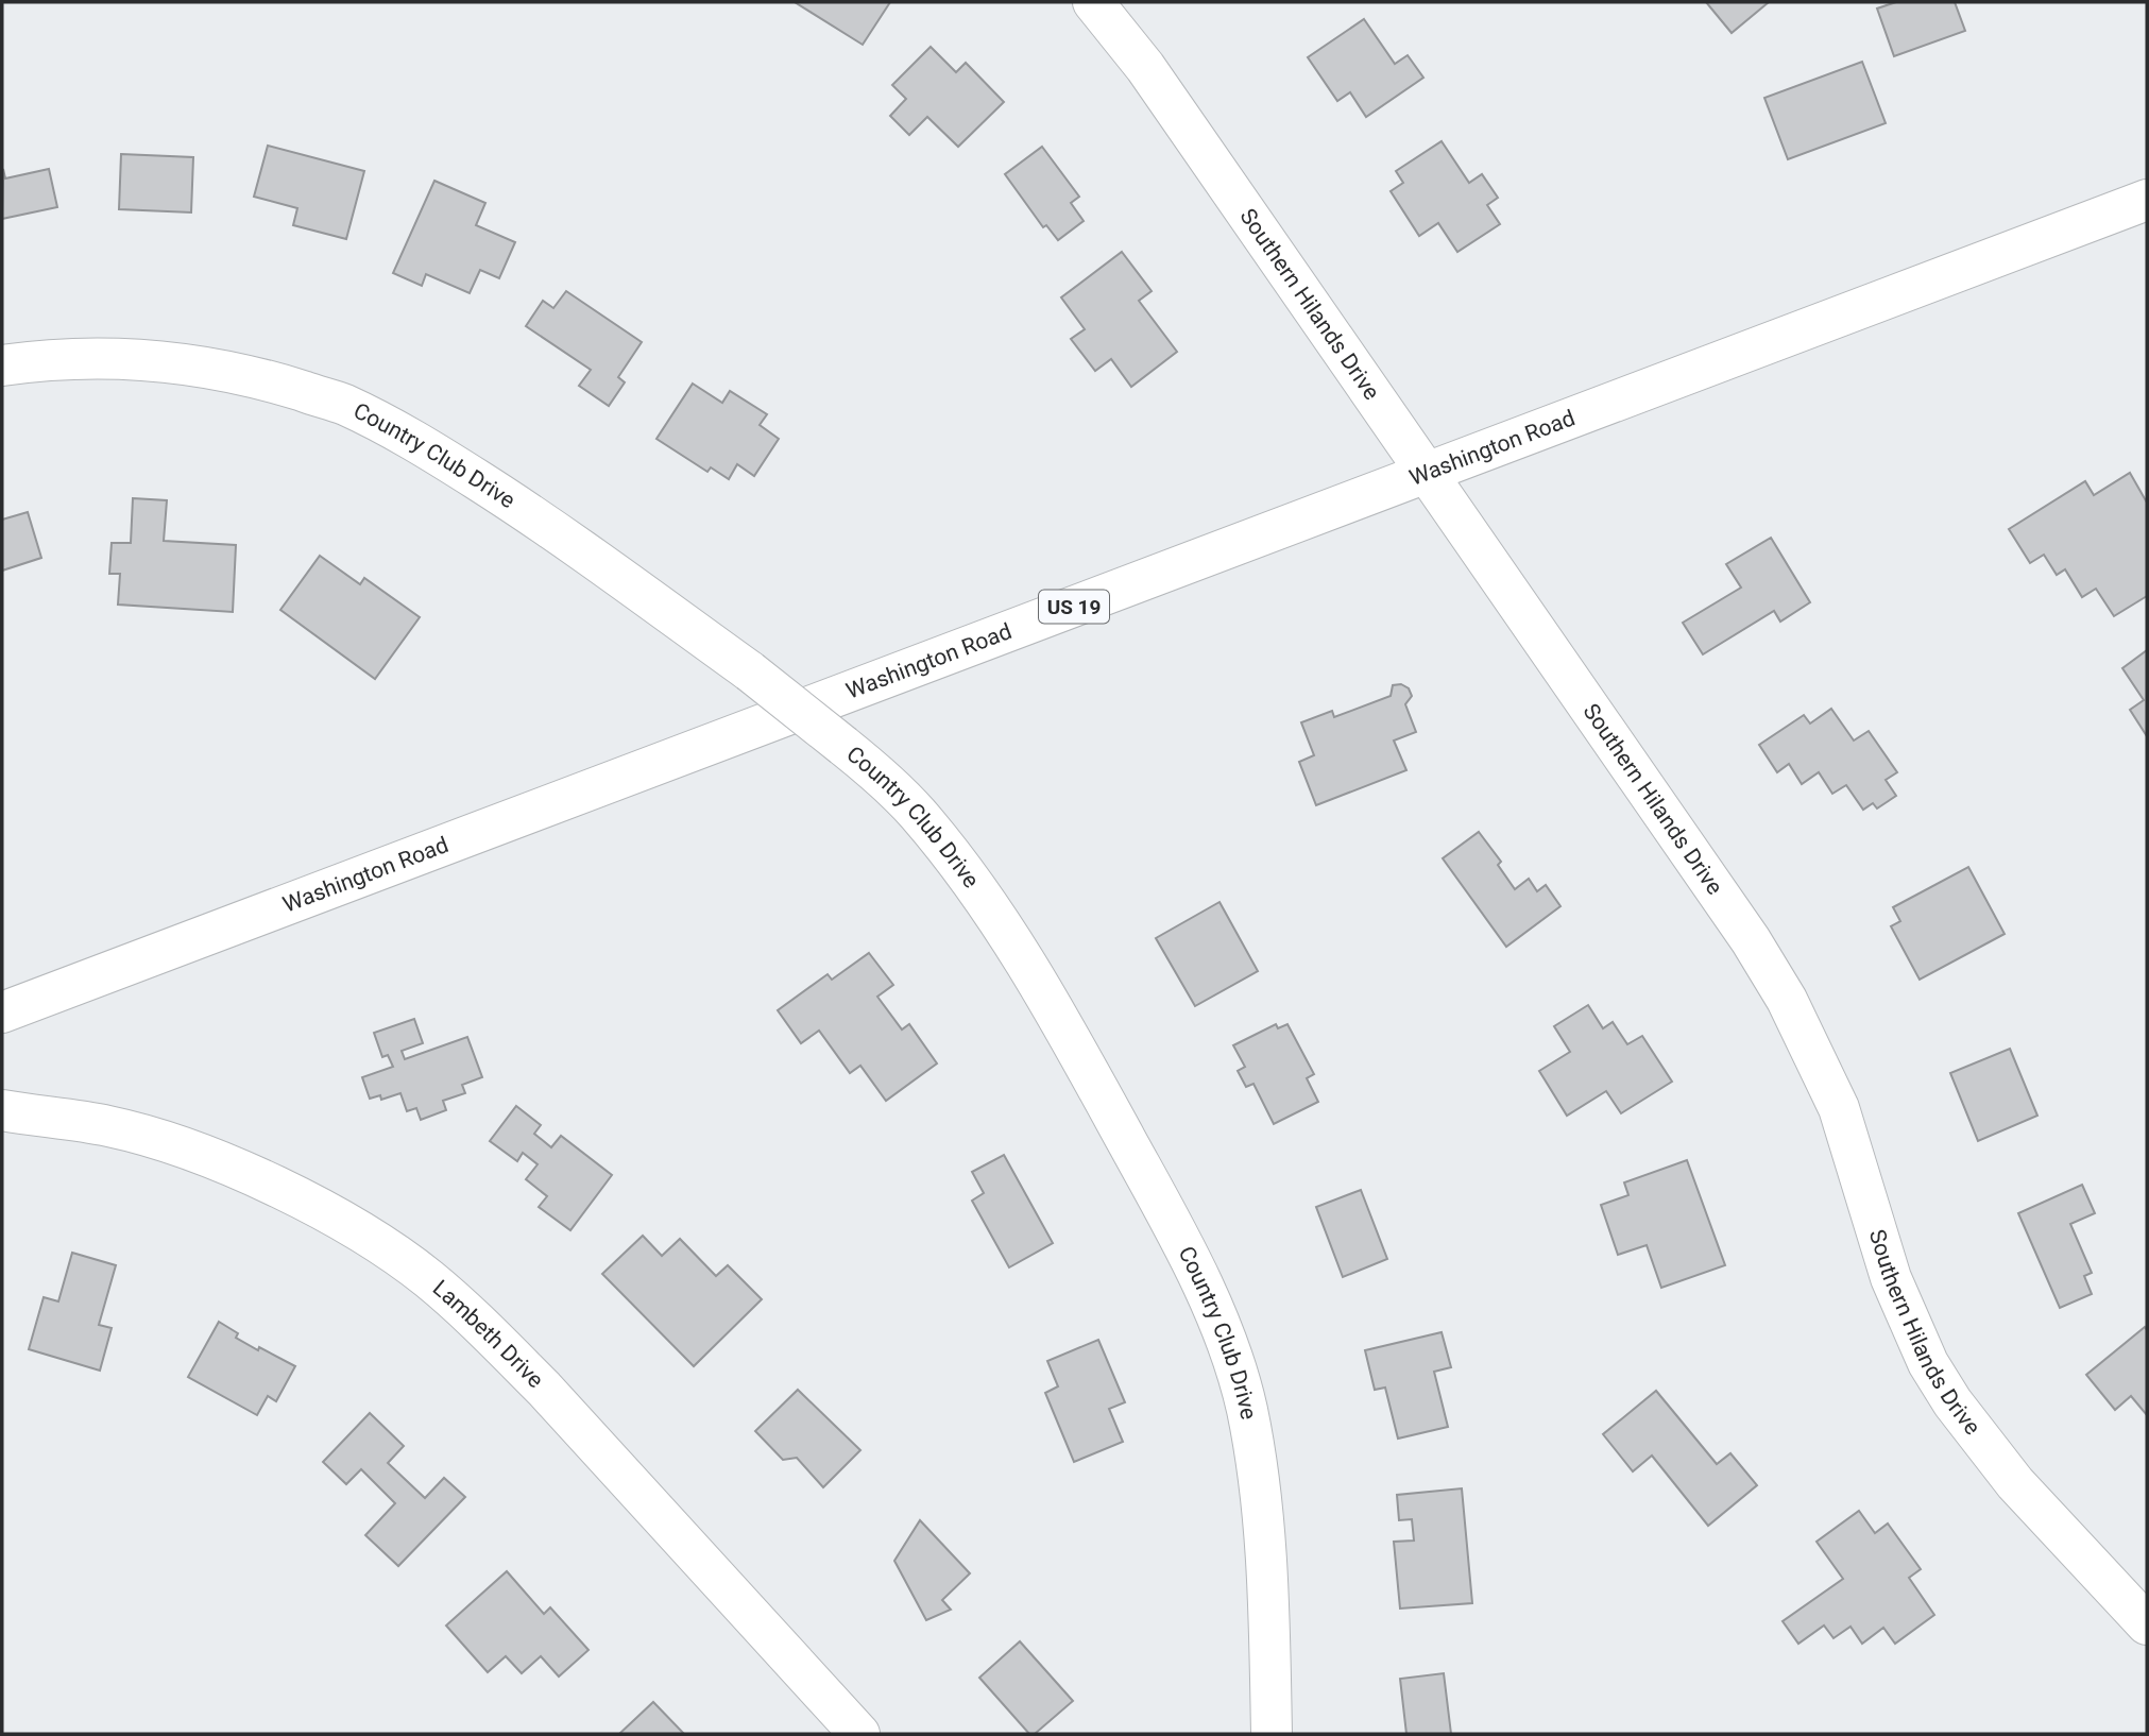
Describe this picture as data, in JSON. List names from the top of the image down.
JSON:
{
  "streets": {
    "street": [
      "Southern Hilands Drive",
      "Washington Road",
      "Country Club Drive",
      "US 19",
      "Lambeth Drive"
    ]
  },
  "crossings": [
    ["Southern Hilands Drive", "Washington Road"]
  ]
}
